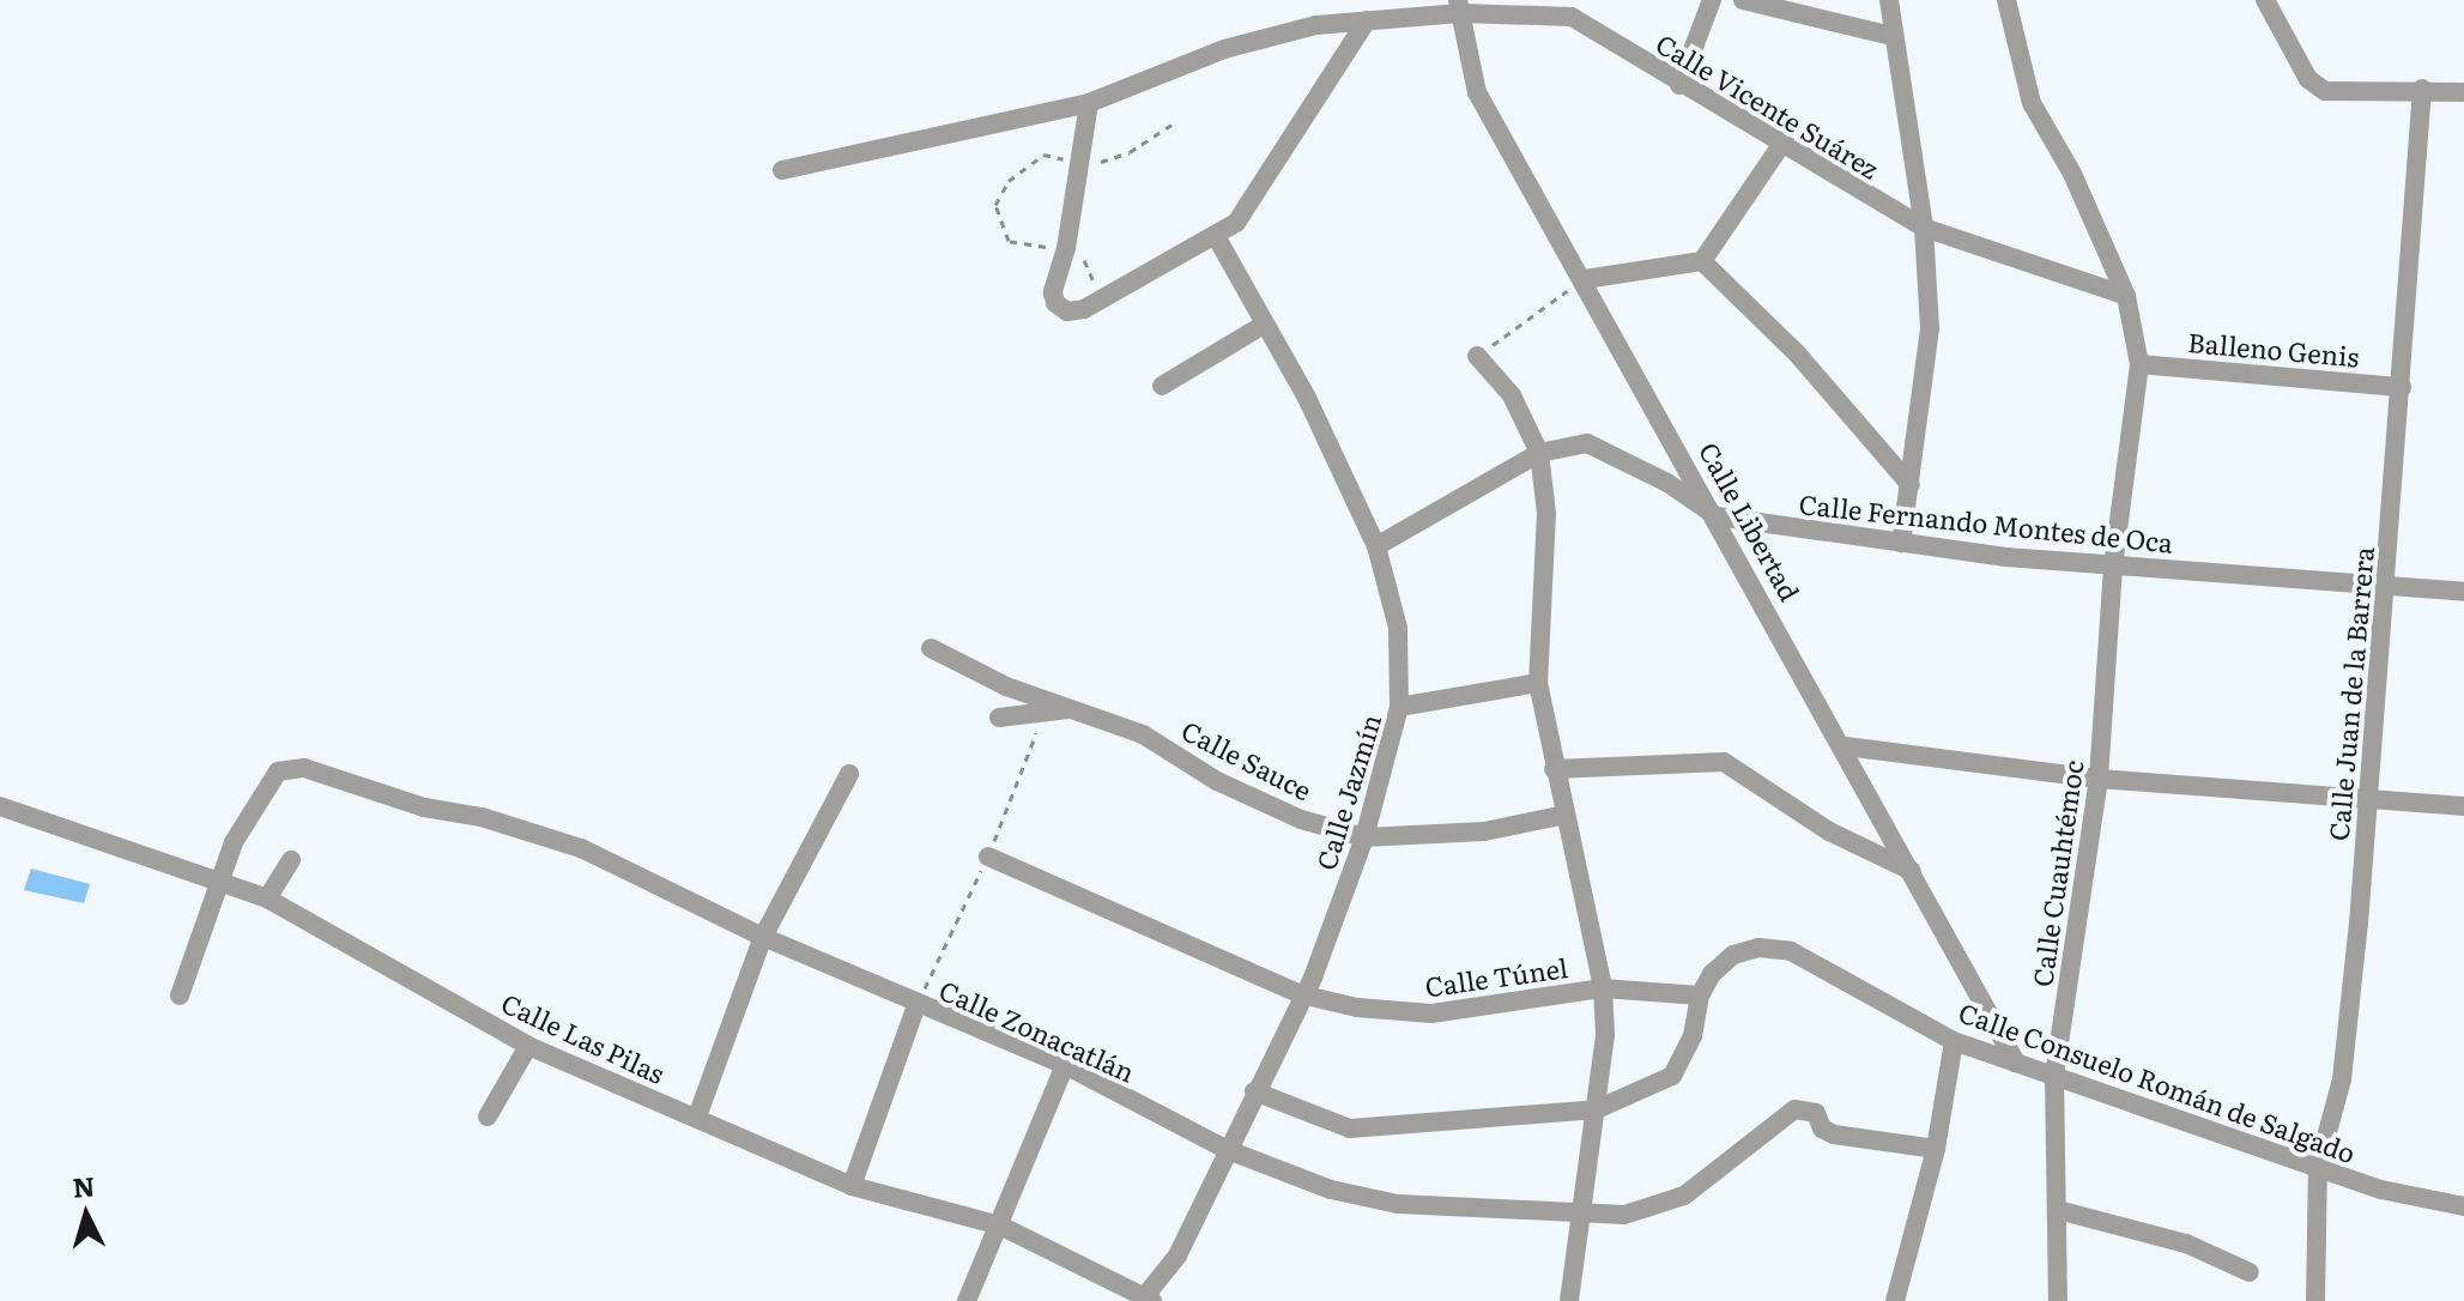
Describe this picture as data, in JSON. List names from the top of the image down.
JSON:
{
  "streets": {
    "street": [
      "Calle Vicente Suárez",
      "Balleno Genis",
      "Calle Libertad",
      "Calle Fernando Montes de Oca",
      "Calle Juan de la Barrera",
      "Calle Sauce",
      "Calle Jazmín",
      "Calle Cuauhtémoc",
      "Calle Túnel",
      "Calle Zonacatlán",
      "Calle Las Pilas",
      "Calle Consuelo Román de Salgado"
    ]
  },
  "crossings": [
    ["Calle Vicente Suárez", "Calle Libertad"],
    ["Calle Vicente Suárez", "Calle Cuauhtémoc"],
    ["Balleno Genis", "Calle Juan de la Barrera"],
    ["Balleno Genis", "Calle Cuauhtémoc"],
    ["Calle Libertad", "Calle Fernando Montes de Oca"],
    ["Calle Libertad", "Calle Consuelo Román de Salgado"],
    ["Calle Fernando Montes de Oca", "Calle Juan de la Barrera"],
    ["Calle Fernando Montes de Oca", "Calle Jazmín"],
    ["Calle Fernando Montes de Oca", "Calle Cuauhtémoc"],
    ["Calle Juan de la Barrera", "Calle Consuelo Román de Salgado"],
    ["Calle Sauce", "Calle Jazmín"],
    ["Calle Jazmín", "Calle Túnel"],
    ["Calle Jazmín", "Calle Zonacatlán"],
    ["Calle Jazmín", "Calle Las Pilas"],
    ["Calle Jazmín", "Calle Consuelo Román de Salgado"],
    ["Calle Cuauhtémoc", "Calle Consuelo Román de Salgado"],
    ["Calle Túnel", "Calle Consuelo Román de Salgado"],
    ["Calle Zonacatlán", "Calle Las Pilas"]
  ],
  "north": "top"
}
